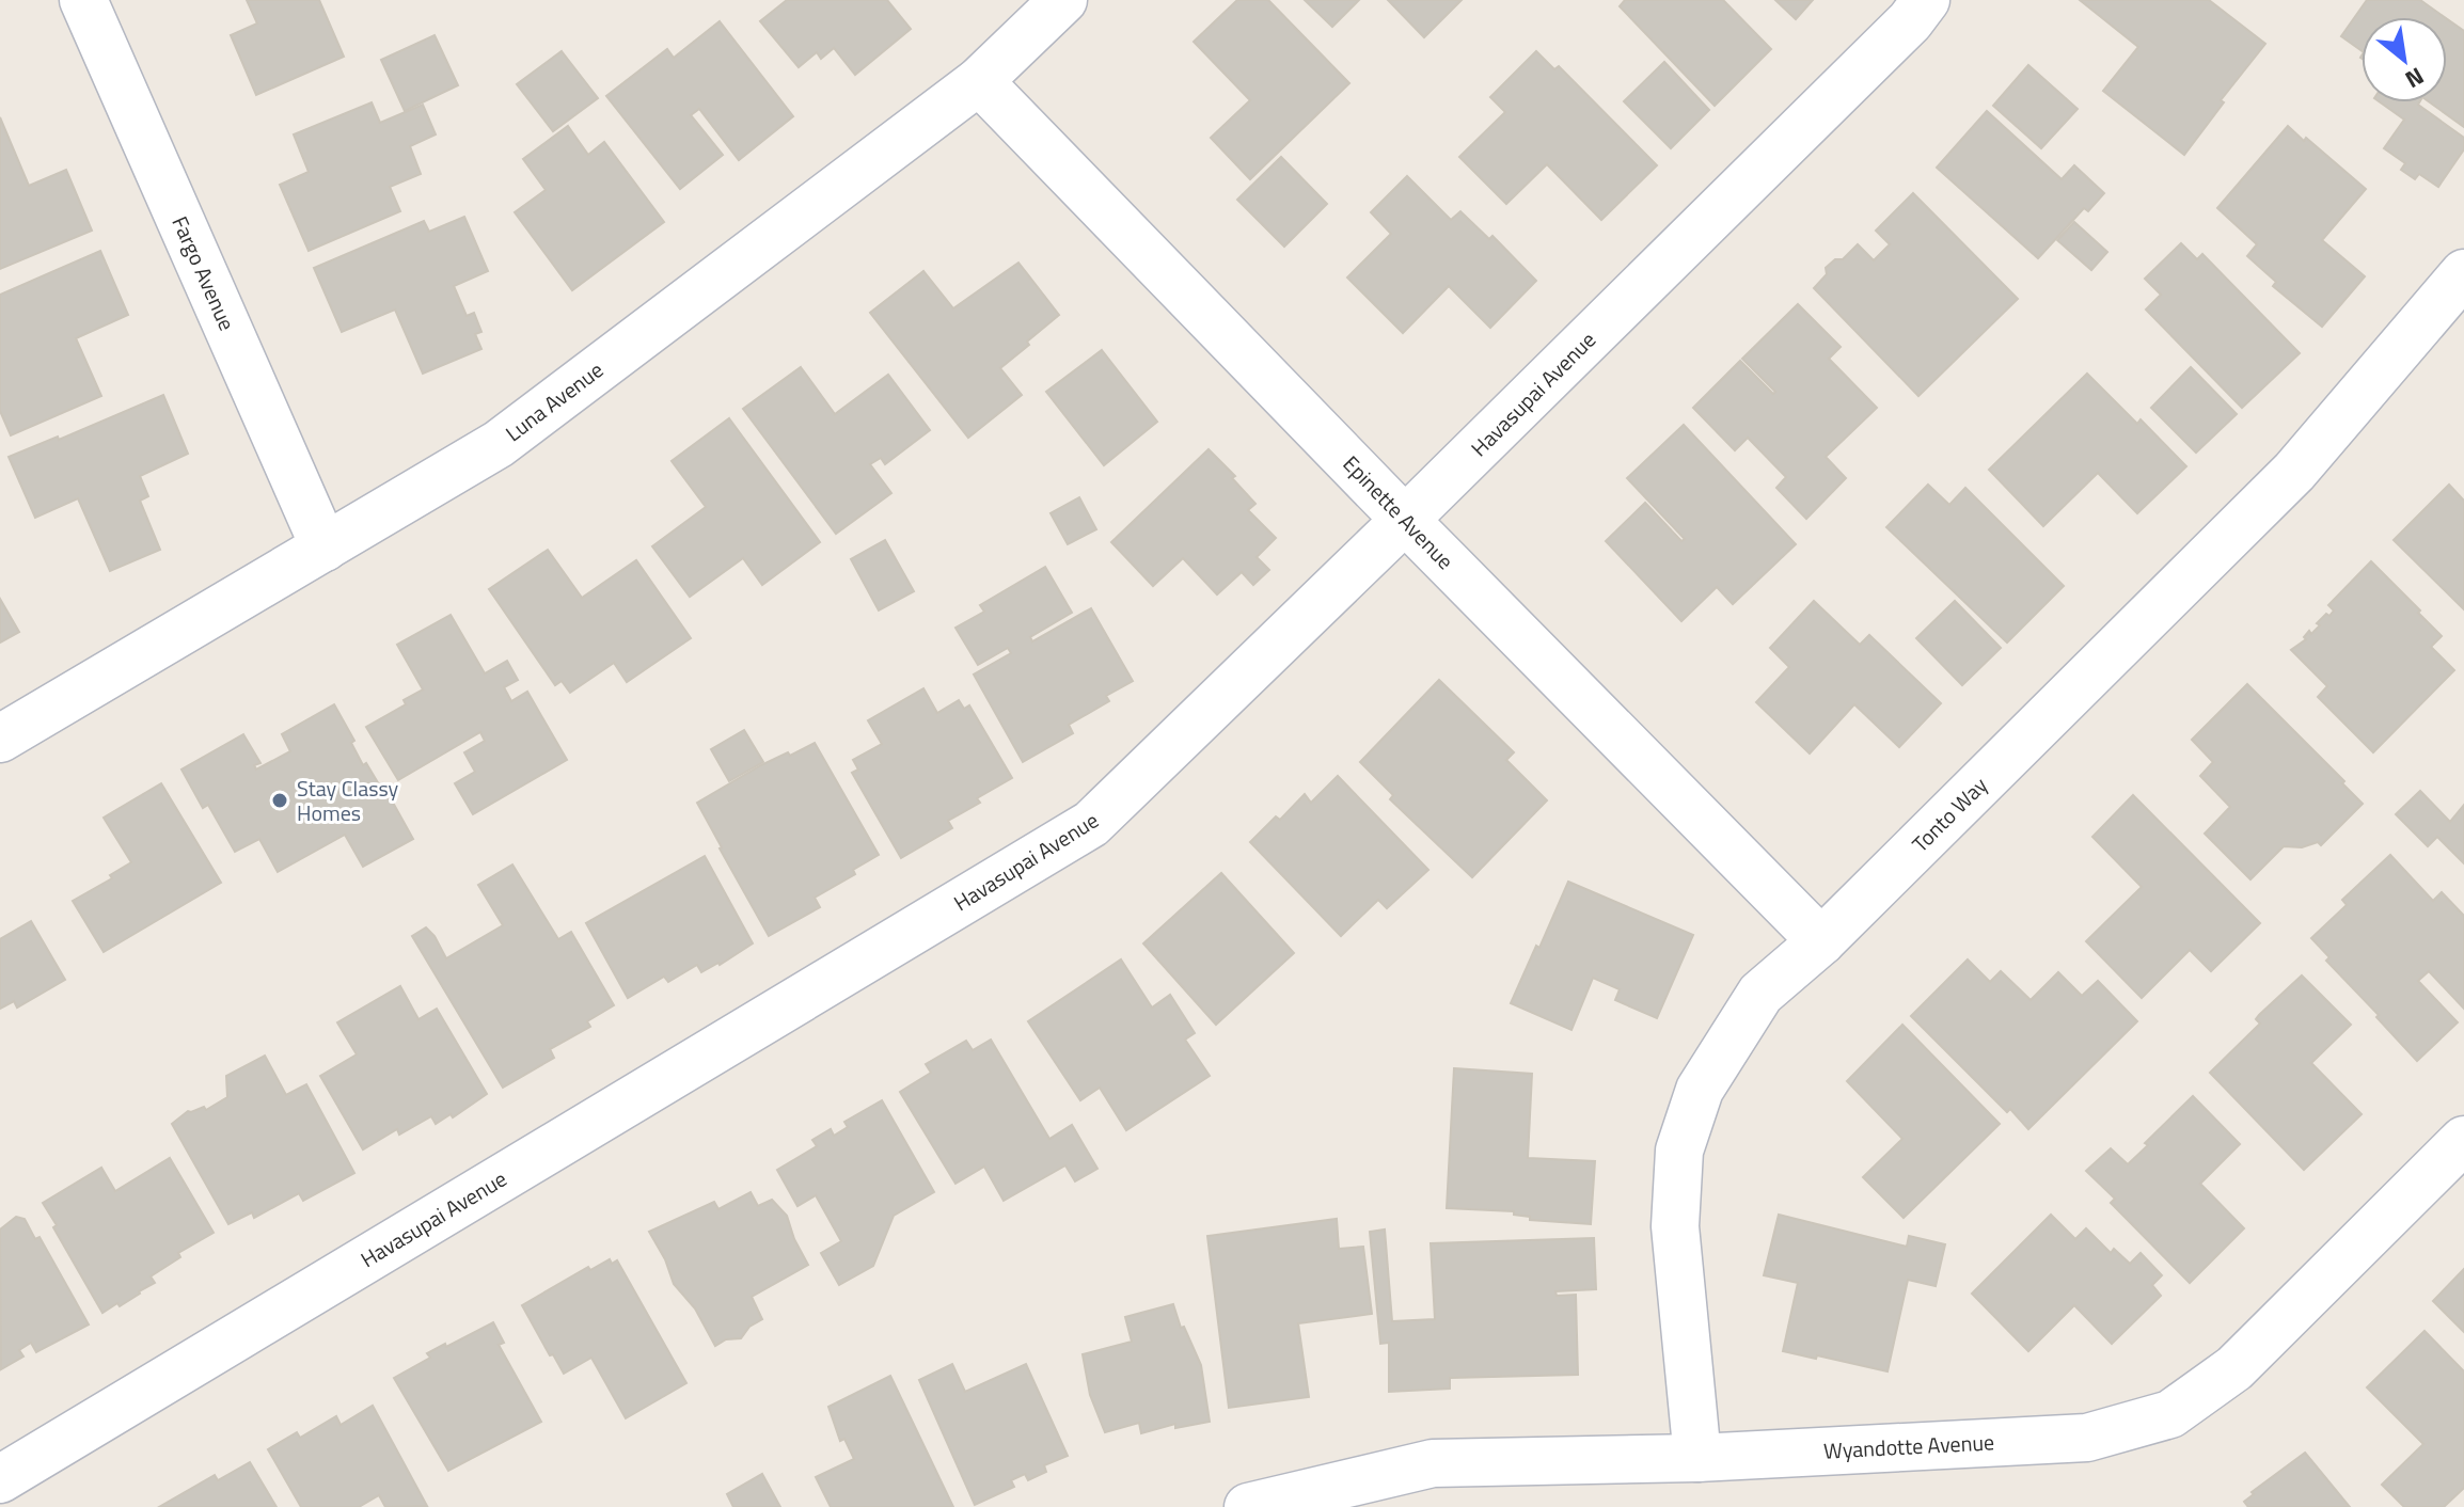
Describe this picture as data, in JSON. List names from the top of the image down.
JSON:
{
  "streets": {
    "street": [
      "Fargo Avenue",
      "Havasupai Avenue",
      "Luna Avenue",
      "Epinette Avenue",
      "Tonto Way",
      "Wyandotte Avenue"
    ]
  },
  "crossings": [
    ["Fargo Avenue", "Luna Avenue"],
    ["Havasupai Avenue", "Epinette Avenue"],
    ["Luna Avenue", "Epinette Avenue"],
    ["Epinette Avenue", "Tonto Way"],
    ["Tonto Way", "Wyandotte Avenue"]
  ],
  "places": ["Stay Classy Homes"],
  "north": "bottom right"
}
